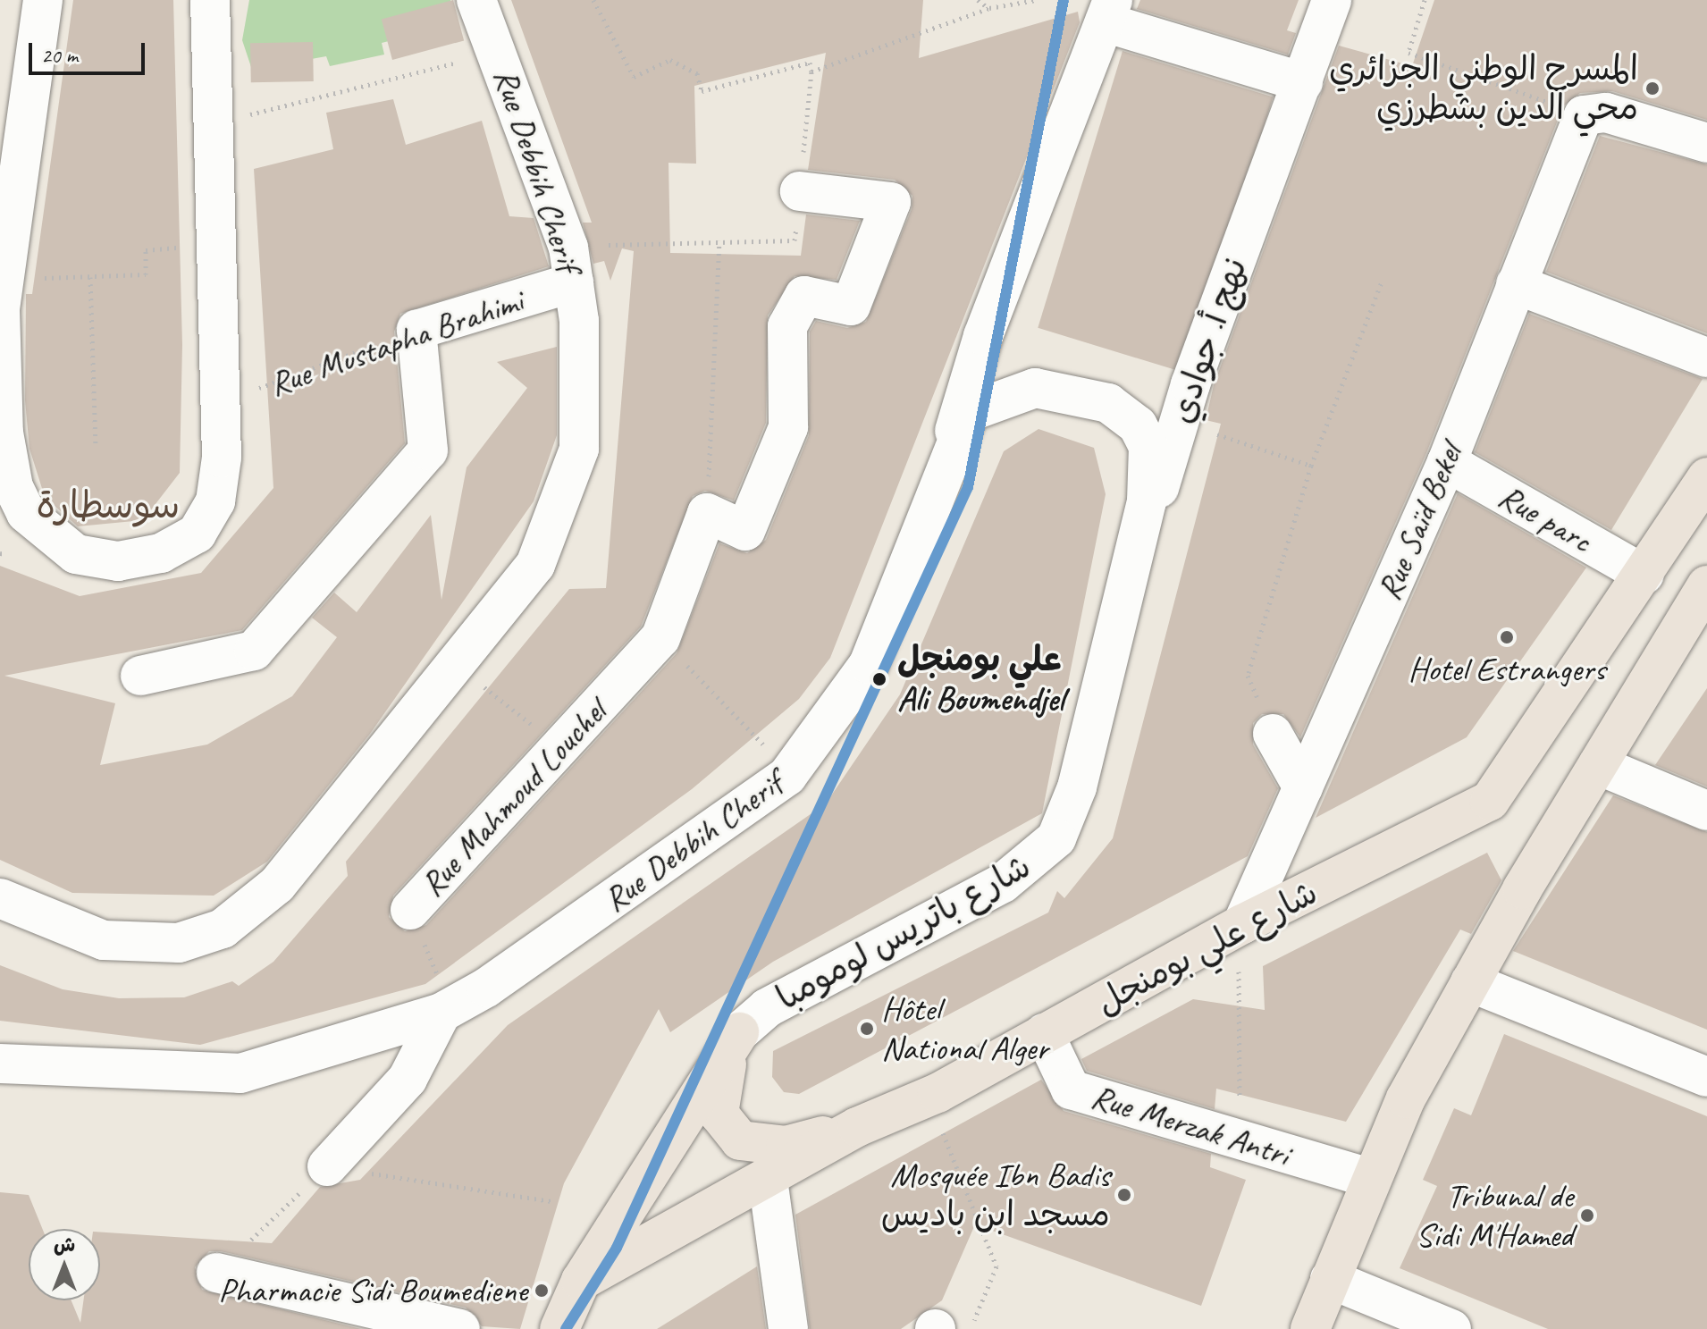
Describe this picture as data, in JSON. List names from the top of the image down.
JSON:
{
  "streets": {
    "main road": ["شارع باتريس لومومبا", "شارع علي بومنجل"],
    "street": [
      "Rue Debbih Cherif",
      "نهج أ. جوادي",
      "Rue Mustapha Brahimi",
      "Rue parc",
      "Rue Saïd Bekel",
      "Rue Mahmoud Louchel",
      "Rue Merzak Antri"
    ]
  },
  "crossings": [
    ["Rue Debbih Cherif", "Rue Mustapha Brahimi"],
    ["Rue Debbih Cherif", "Rue Mahmoud Louchel"],
    ["Rue Debbih Cherif", "شارع باتريس لومومبا"],
    ["نهج أ. جوادي", "شارع باتريس لومومبا"],
    ["Rue parc", "Rue Saïd Bekel"],
    ["Rue parc", "شارع علي بومنجل"],
    ["Rue Saïd Bekel", "شارع علي بومنجل"],
    ["شارع باتريس لومومبا", "شارع علي بومنجل"],
    ["شارع علي بومنجل", "Rue Merzak Antri"]
  ],
  "districts": ["سوسطارة"],
  "places": [
    "المسرح الوطني الجزائري محي الدين بشطرزي",
    "Hotel Estrangers",
    "علي بومنجل Ali Boumendjel",
    "Hôtel National Alger",
    "Mosquée Ibn Badis مسجد ابن باديس",
    "Tribunal de Sidi M'Hamed",
    "Pharmacie Sidi Boumediene"
  ],
  "scale_bar": "20 m",
  "north": "top"
}
